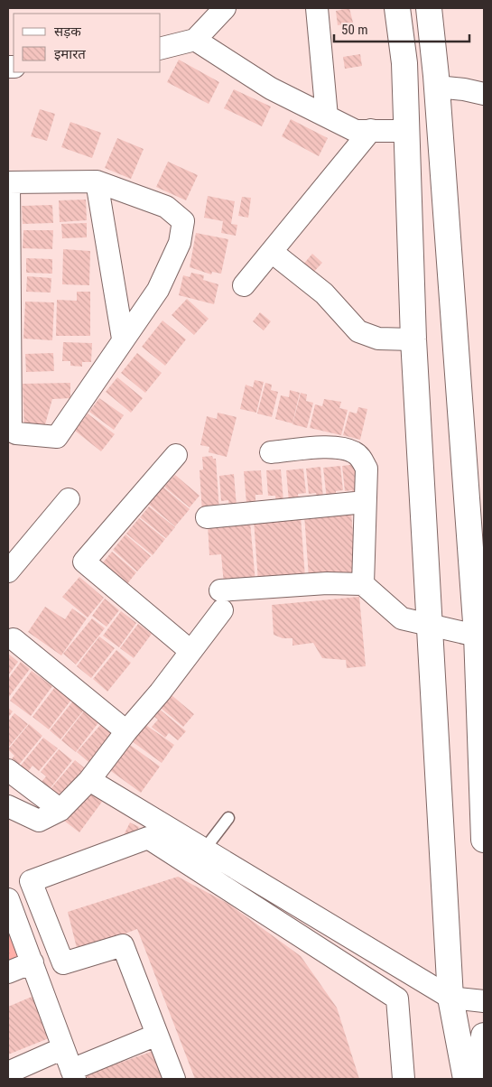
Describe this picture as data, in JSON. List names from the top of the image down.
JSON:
{
  "legend": ["सड़क", "इमारत"],
  "scale_bar": "50 m"
}
